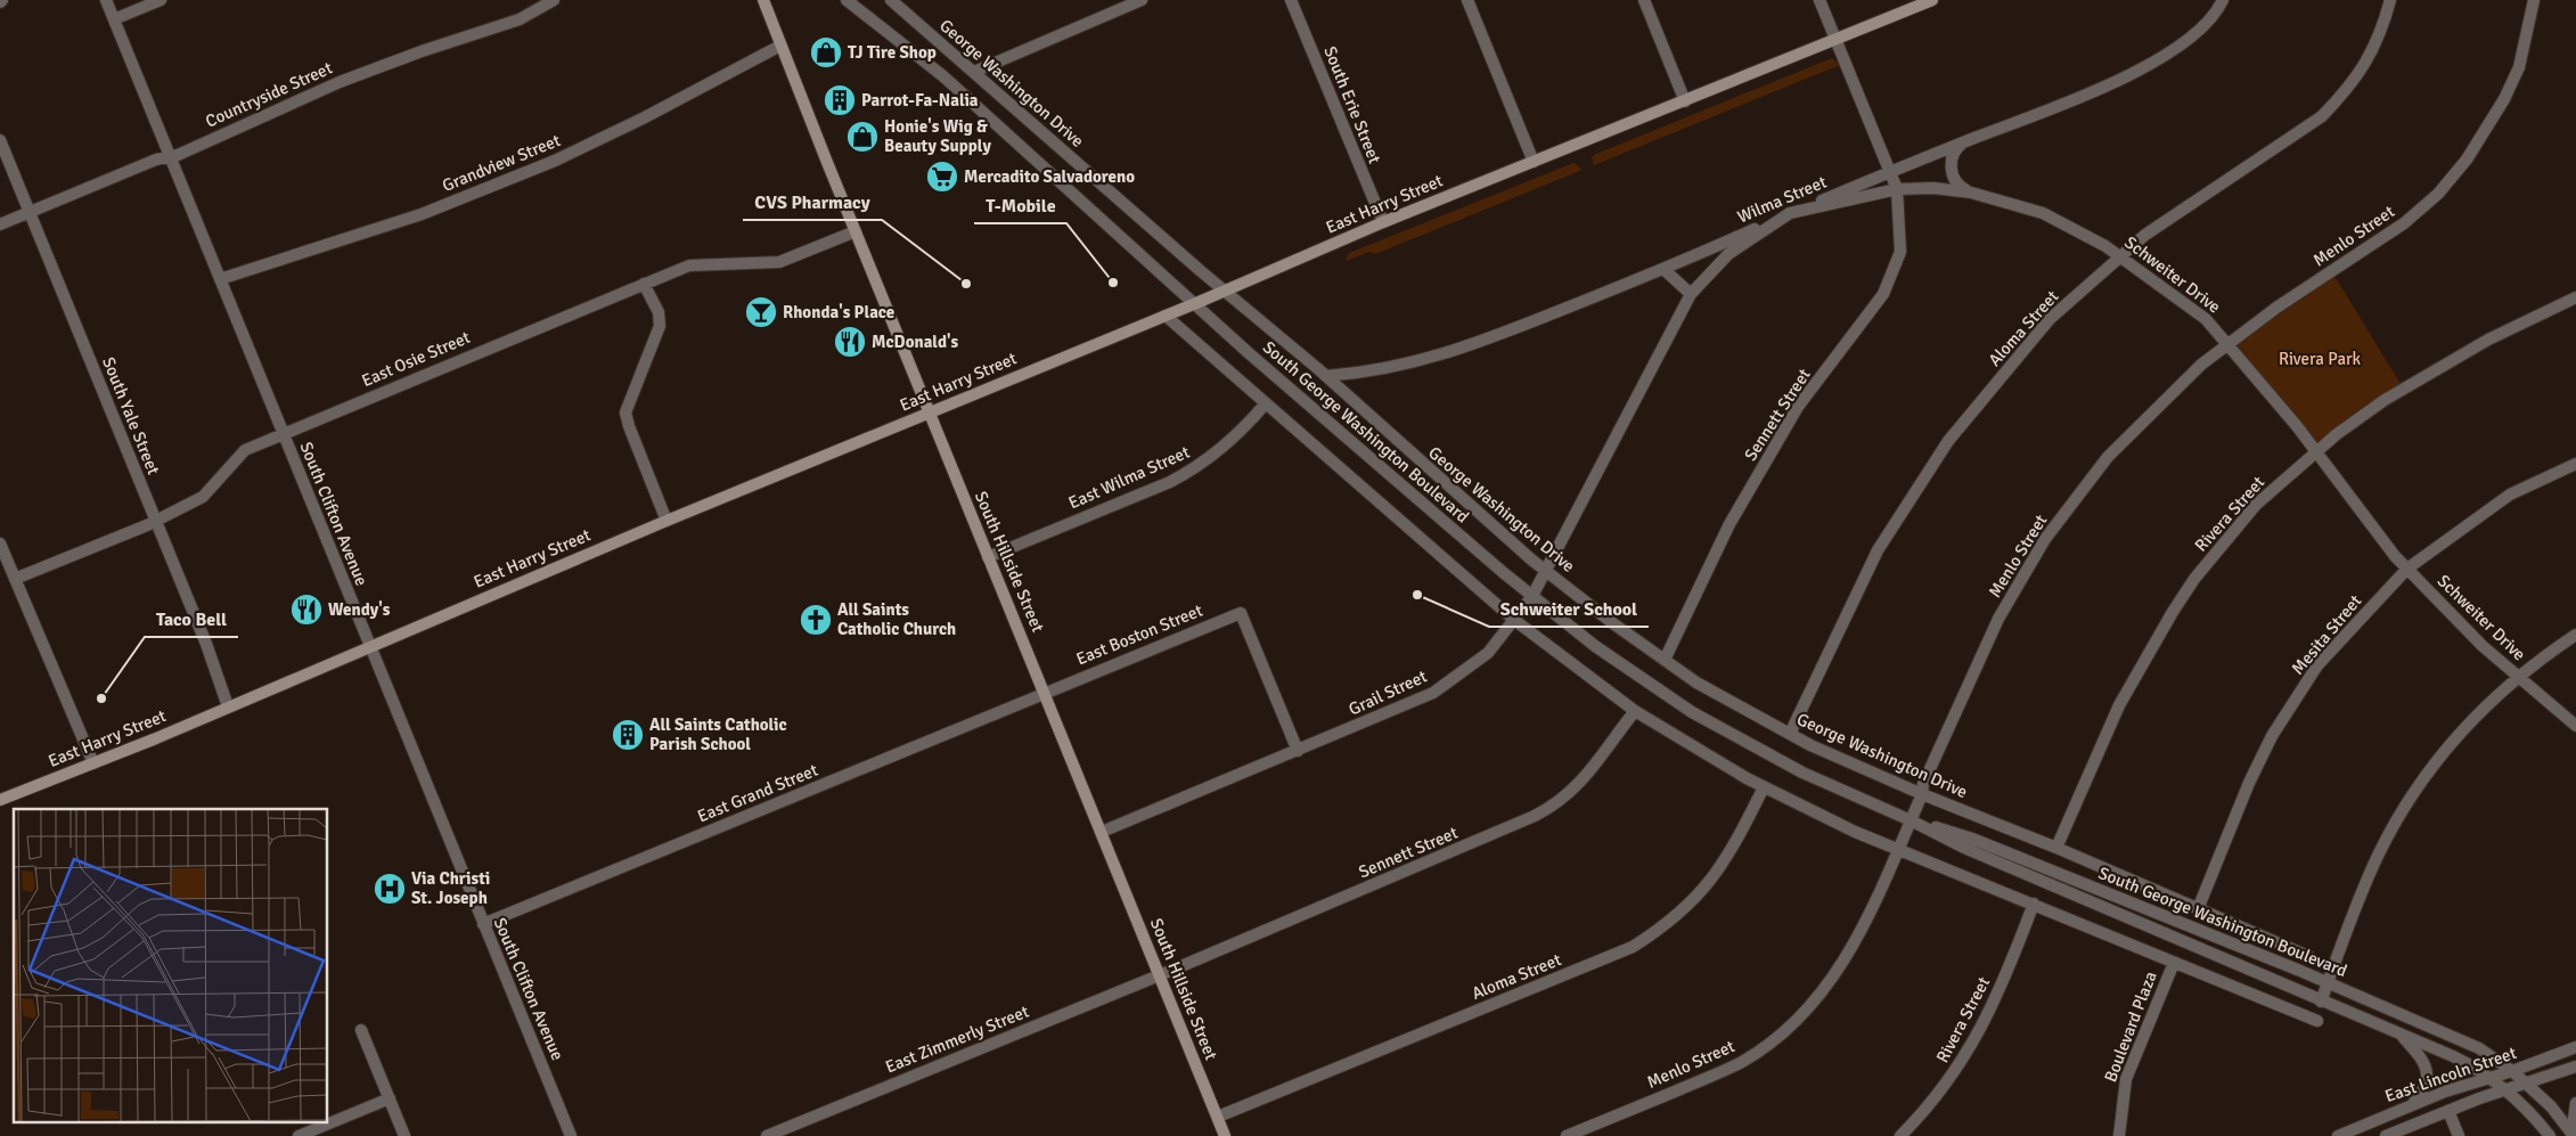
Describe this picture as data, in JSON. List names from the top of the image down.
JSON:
{
  "streets": {
    "main road": ["East Harry Street", "South Hillside Street"],
    "street": [
      "George Washington Drive",
      "Countryside Street",
      "South Erie Street",
      "Grandview Street",
      "Wilma Street",
      "Menlo Street",
      "Schweiter Drive",
      "Aloma Street",
      "East Osie Street",
      "Sennett Street",
      "South Yale Street",
      "South George Washington Boulevard",
      "East Wilma Street",
      "South Clifton Avenue",
      "Rivera Street",
      "East Boston Street",
      "Mesita Street",
      "Grail Street",
      "East Grand Street",
      "Boulevard Plaza",
      "East Zimmerly Street",
      "East Lincoln Street"
    ]
  },
  "crossings": [
    ["George Washington Drive", "Wilma Street"],
    ["George Washington Drive", "East Harry Street"],
    ["George Washington Drive", "Menlo Street"],
    ["George Washington Drive", "Aloma Street"],
    ["George Washington Drive", "Sennett Street"],
    ["George Washington Drive", "Rivera Street"],
    ["George Washington Drive", "Mesita Street"],
    ["George Washington Drive", "Grail Street"],
    ["Countryside Street", "South Yale Street"],
    ["Countryside Street", "South Clifton Avenue"],
    ["South Erie Street", "East Harry Street"],
    ["Grandview Street", "South Clifton Avenue"],
    ["Grandview Street", "South Hillside Street"],
    ["Wilma Street", "Schweiter Drive"],
    ["Wilma Street", "Sennett Street"],
    ["Wilma Street", "Grail Street"],
    ["East Harry Street", "Sennett Street"],
    ["East Harry Street", "South Yale Street"],
    ["East Harry Street", "South George Washington Boulevard"],
    ["East Harry Street", "South Clifton Avenue"],
    ["East Harry Street", "South Hillside Street"],
    ["Menlo Street", "Schweiter Drive"],
    ["Menlo Street", "South George Washington Boulevard"],
    ["Schweiter Drive", "Aloma Street"],
    ["Schweiter Drive", "Sennett Street"],
    ["Schweiter Drive", "Rivera Street"],
    ["Schweiter Drive", "Mesita Street"],
    ["Schweiter Drive", "Grail Street"],
    ["Aloma Street", "South Hillside Street"],
    ["East Osie Street", "South Yale Street"],
    ["East Osie Street", "South Clifton Avenue"],
    ["East Osie Street", "South Hillside Street"],
    ["Sennett Street", "South Hillside Street"],
    ["Sennett Street", "East Zimmerly Street"],
    ["South George Washington Boulevard", "Grail Street"],
    ["South George Washington Boulevard", "East Lincoln Street"],
    ["East Wilma Street", "South Hillside Street"],
    ["South Clifton Avenue", "East Grand Street"],
    ["South Hillside Street", "East Boston Street"],
    ["South Hillside Street", "Grail Street"],
    ["South Hillside Street", "East Grand Street"],
    ["South Hillside Street", "East Zimmerly Street"],
    ["East Boston Street", "Grail Street"],
    ["East Boston Street", "East Grand Street"]
  ],
  "parks": ["Rivera Park"],
  "places": {
    "shop": ["TJ Tire Shop", "Honie's Wig & Beauty Supply"],
    "building": ["Parrot-Fa-Nalia", "All Saints Catholic Parish School"],
    "supermarket": ["Mercadito Salvadoreno"],
    "other": [
      "T-Mobile",
      "CVS Pharmacy",
      "Schweiter School",
      "Taco Bell"
    ],
    "bar": ["Rhonda's Place"],
    "restaurant": ["McDonald's", "Wendy's"],
    "church": ["All Saints Catholic Church"],
    "hospital": ["Via Christi St. Joseph"]
  }
}
